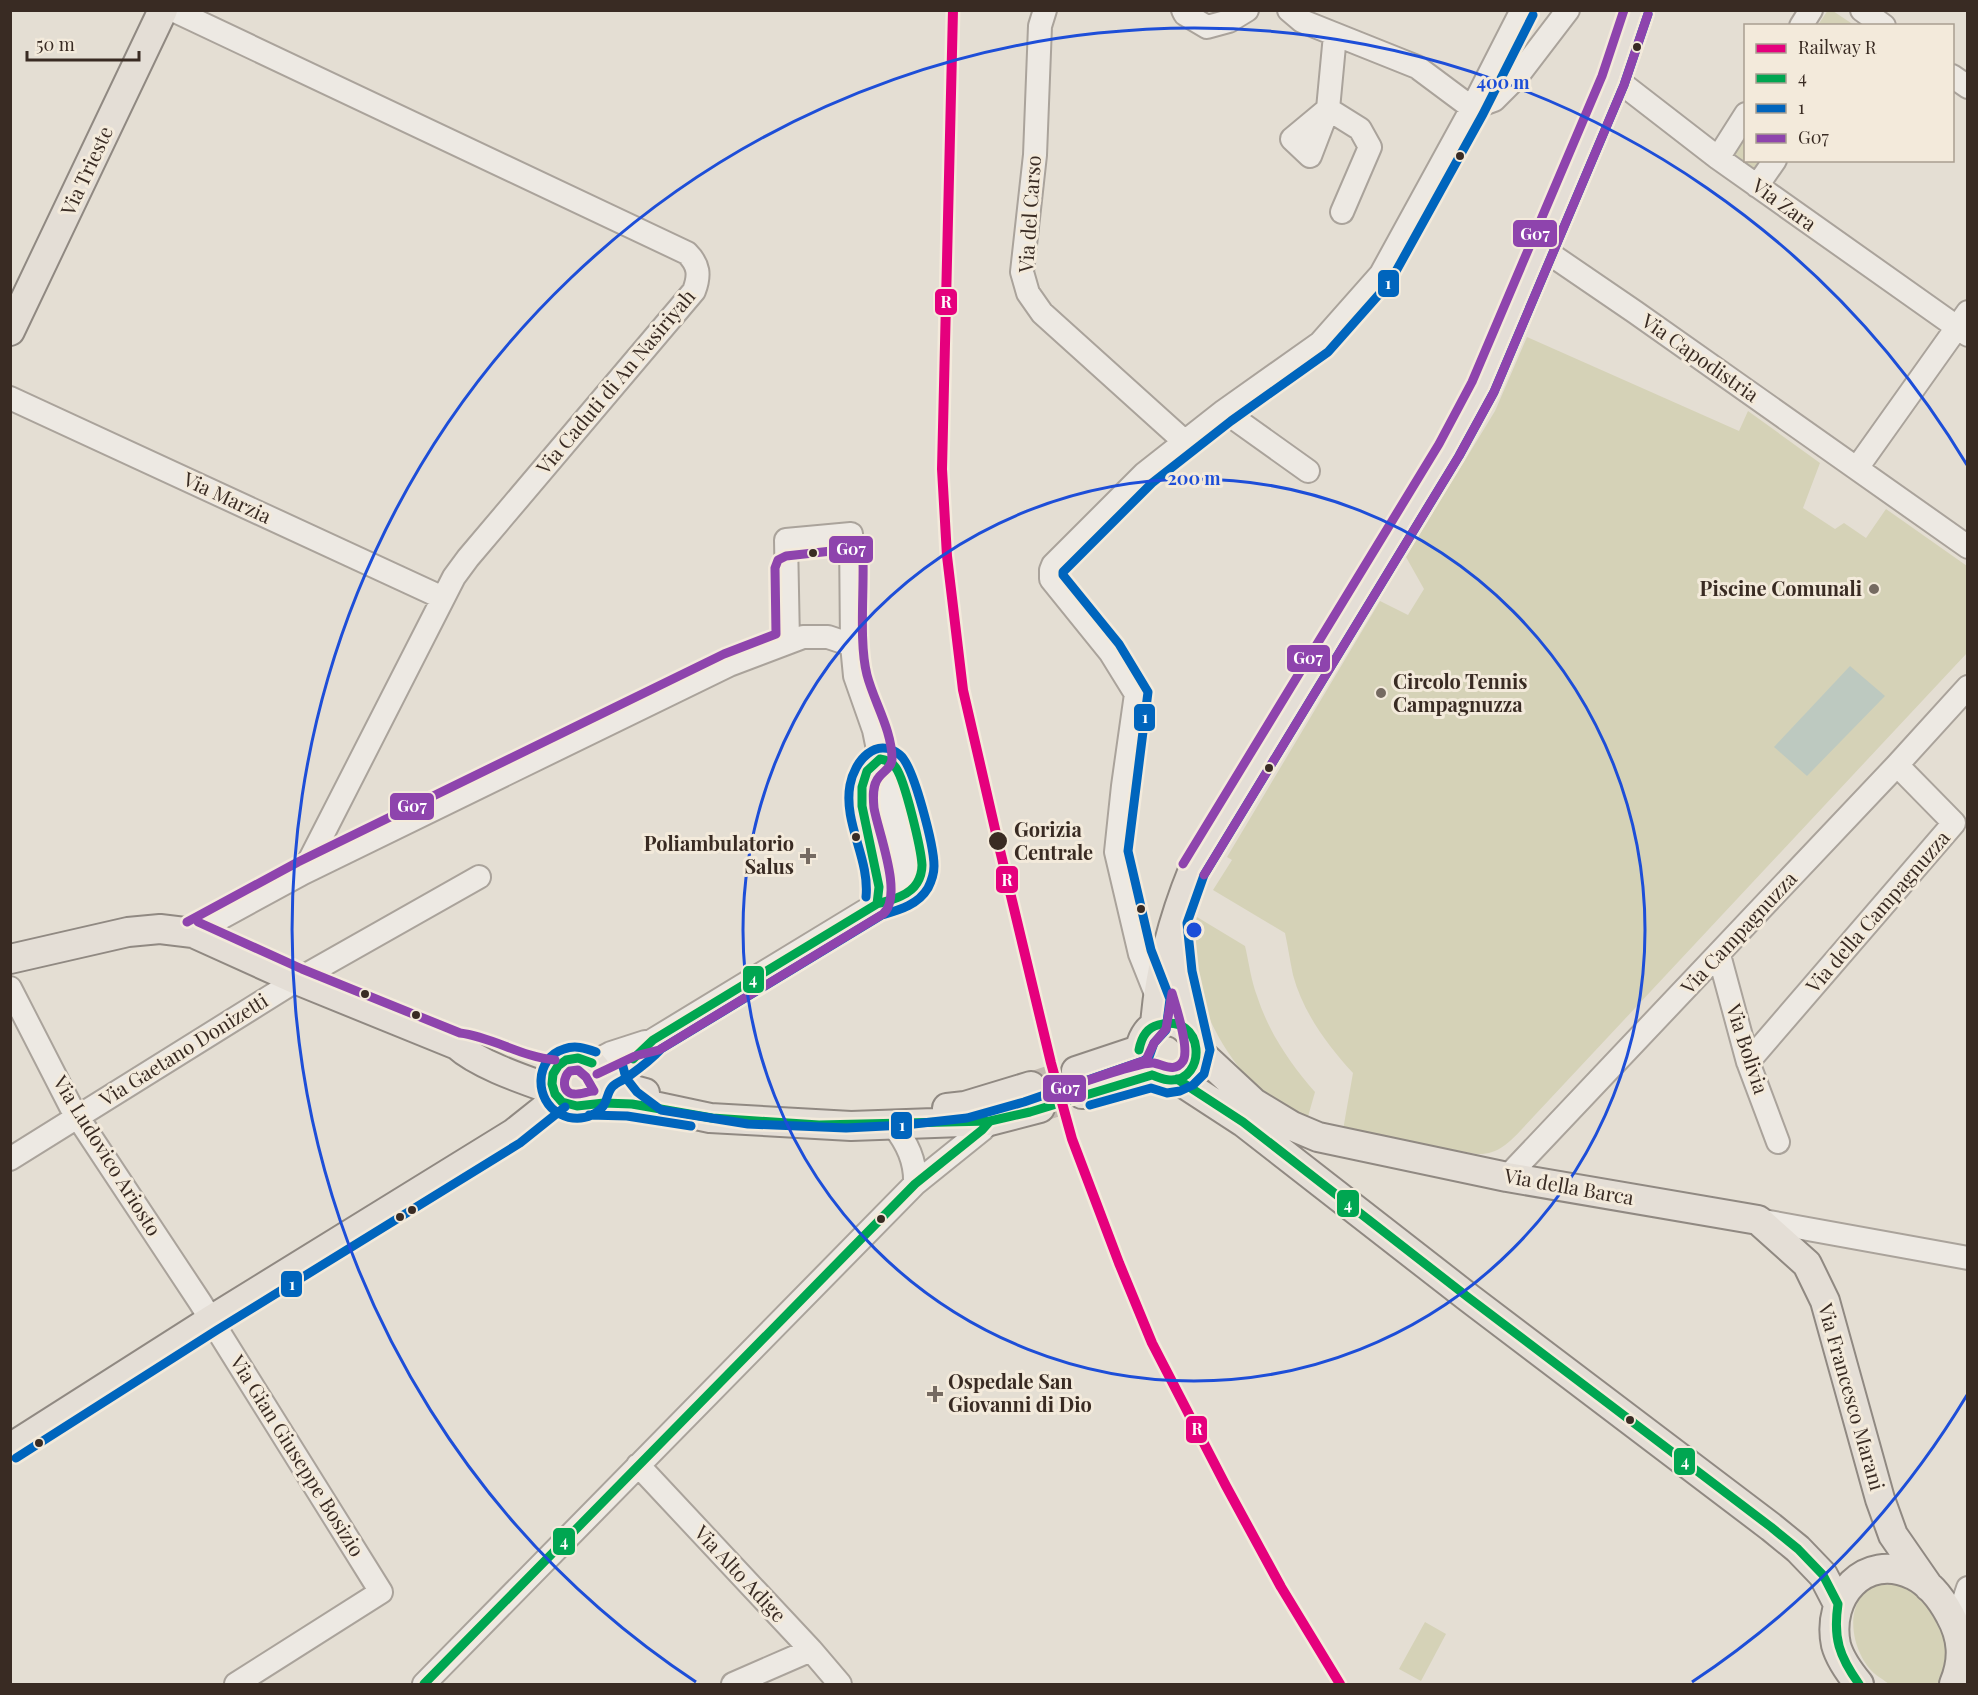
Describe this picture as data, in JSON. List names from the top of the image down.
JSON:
{
  "streets": {
    "main road": ["Via Trieste", "Via della Barca", "Via Francesco Marani"],
    "street": [
      "Via Zara",
      "Via del Carso",
      "Via Capodistria",
      "Via Caduti di An Nasiriyah",
      "Via Marzia",
      "Via della Campagnuzza",
      "Via Campagnuzza",
      "Via Bolivia",
      "Via Gaetano Donizetti",
      "Via Ludovico Ariosto",
      "Via Gian Giuseppe Bosizio",
      "Via Alto Adige"
    ]
  },
  "crossings": [
    ["Via Caduti di An Nasiriyah", "Via Marzia"],
    ["Via della Campagnuzza", "Via Campagnuzza"],
    ["Via della Campagnuzza", "Via Bolivia"],
    ["Via Campagnuzza", "Via Bolivia"],
    ["Via Campagnuzza", "Via della Barca"],
    ["Via Gaetano Donizetti", "Via Ludovico Ariosto"],
    ["Via Ludovico Ariosto", "Via Gian Giuseppe Bosizio"],
    ["Via della Barca", "Via Francesco Marani"]
  ],
  "places": {
    "other": ["Piscine Comunali", "Circolo Tennis Campagnuzza", "Gorizia Centrale"],
    "health": ["Poliambulatorio Salus", "Ospedale San Giovanni di Dio"]
  },
  "lines": [
    "rail line R",
    "transit line G07",
    "transit line 1",
    "transit line 4"
  ],
  "legend": [
    "Railway R",
    "4",
    "1",
    "G07"
  ],
  "scale_bar": "50 m",
  "rings": ["400 m", "200 m"]
}
